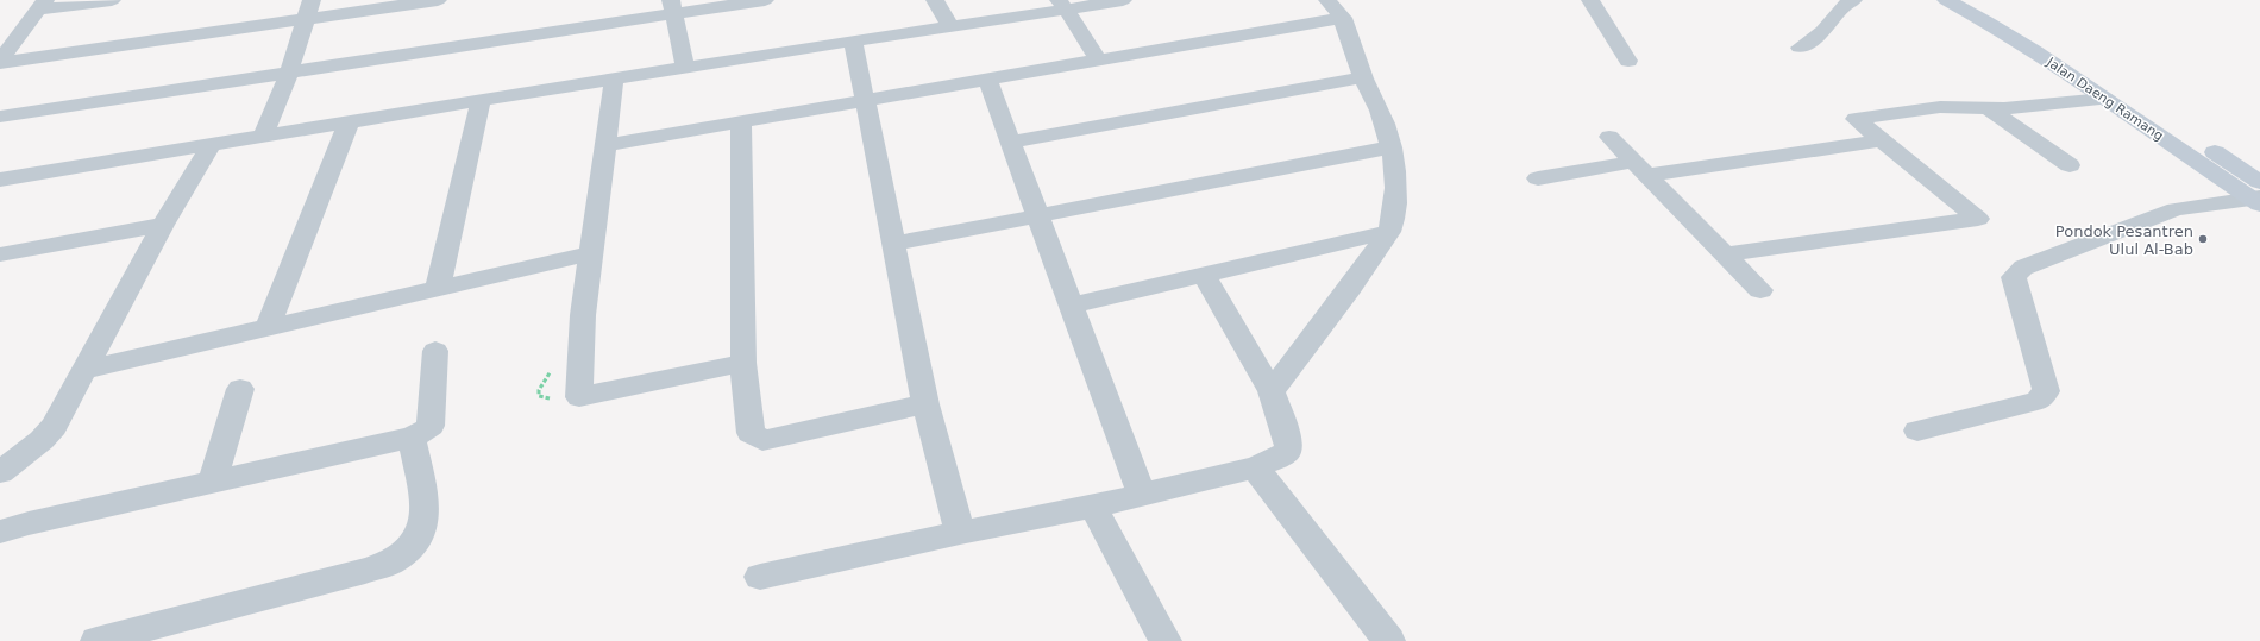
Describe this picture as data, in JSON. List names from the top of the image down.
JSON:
{
  "streets": {
    "main road": ["Jalan Daeng Ramang"]
  },
  "places": ["Pondok Pesantren Ulul Al-Bab"]
}
